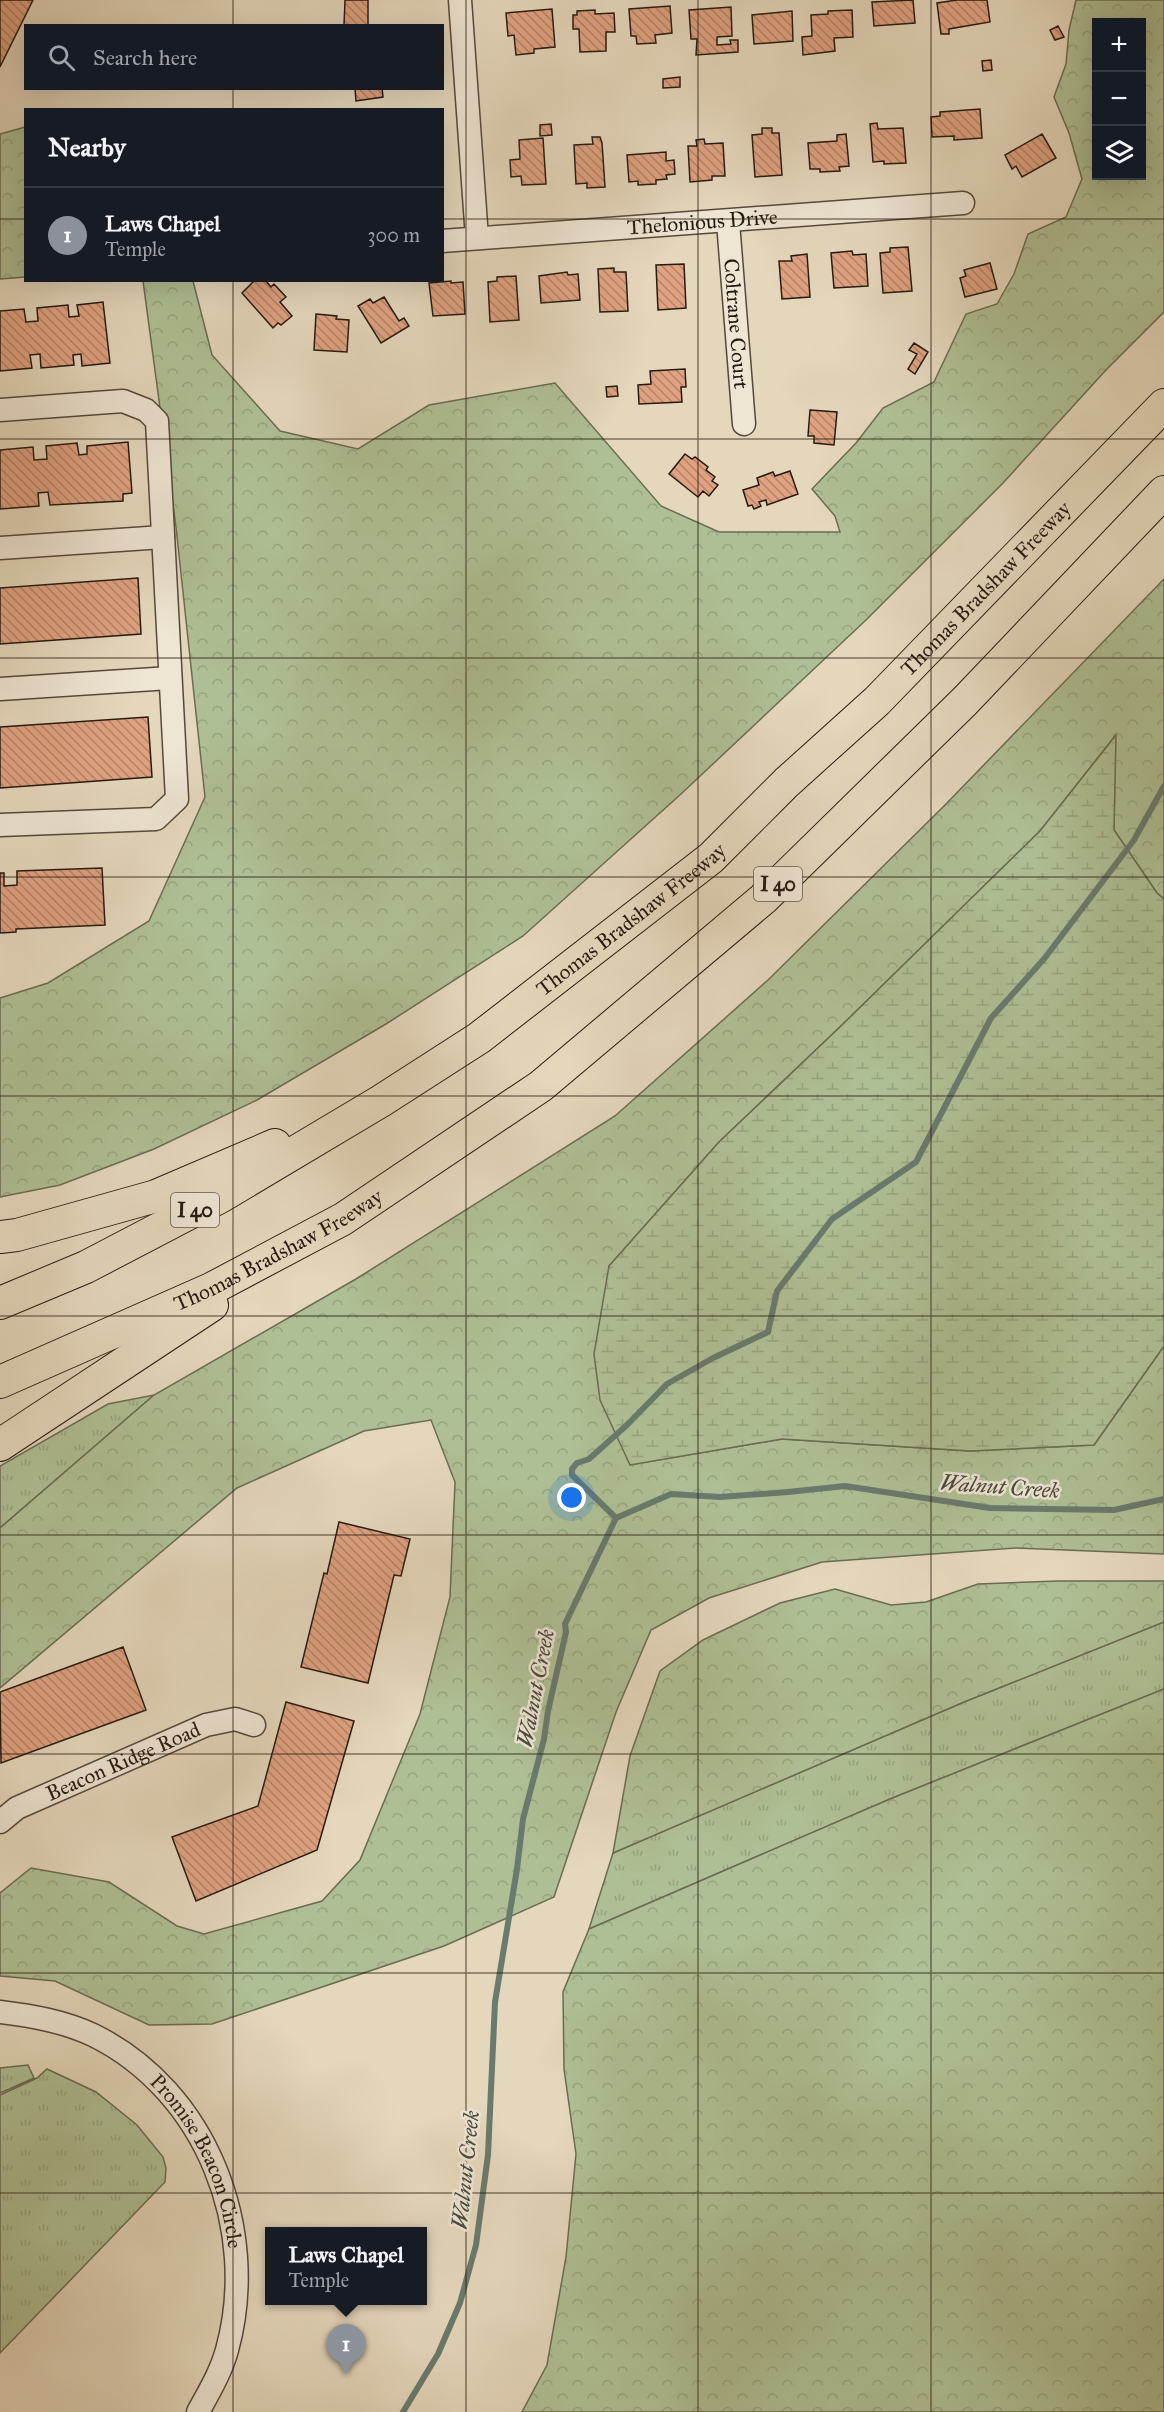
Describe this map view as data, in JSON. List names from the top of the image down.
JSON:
{
  "streets": {
    "highway": ["Thomas Bradshaw Freeway", "I 40"],
    "street": [
      "Thelonious Drive",
      "Coltrane Court",
      "Beacon Ridge Road",
      "Promise Beacon Circle"
    ]
  },
  "crossings": [
    ["Thelonious Drive", "Coltrane Court"]
  ],
  "water": ["Walnut Creek"],
  "page": {
    "map_buttons": ["+", "−"],
    "search": "Search here",
    "heading": "Nearby",
    "list": [
      {
        "mark": "1",
        "name": "Laws Chapel",
        "note": "Temple",
        "value": "300 m"
      }
    ],
    "popup": ["Laws Chapel", "Temple"],
    "pins": "1"
  }
}
